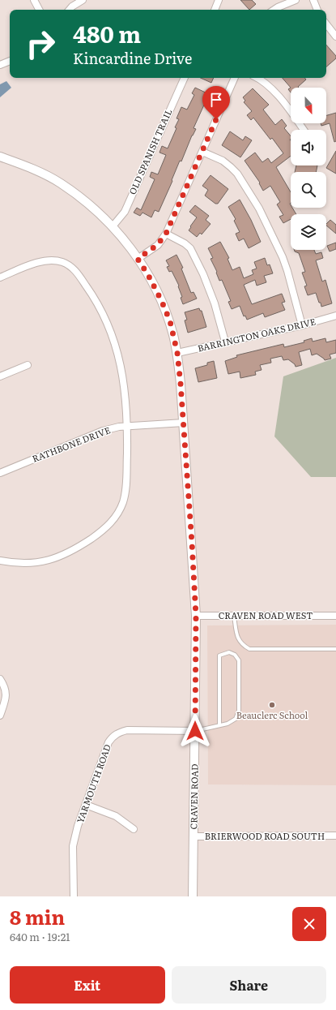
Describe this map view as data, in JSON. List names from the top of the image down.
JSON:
{
  "streets": {
    "street": [
      "OLD SPANISH TRAIL",
      "BARRINGTON OAKS DRIVE",
      "RATHBONE DRIVE",
      "CRAVEN ROAD WEST",
      "YARMOUTH ROAD",
      "CRAVEN ROAD",
      "BRIERWOOD ROAD SOUTH"
    ]
  },
  "crossings": [
    ["OLD SPANISH TRAIL", "CRAVEN ROAD"],
    ["BARRINGTON OAKS DRIVE", "CRAVEN ROAD"],
    ["RATHBONE DRIVE", "CRAVEN ROAD"],
    ["CRAVEN ROAD WEST", "CRAVEN ROAD"],
    ["YARMOUTH ROAD", "CRAVEN ROAD"],
    ["CRAVEN ROAD", "BRIERWOOD ROAD SOUTH"]
  ],
  "places": ["Beauclerc School"],
  "north": "bottom",
  "page": {
    "turn": ["480 m", "Kincardine Drive"],
    "heading": ["8 min", "640 m · 19:21"],
    "buttons": ["Exit", "Share"]
  }
}
